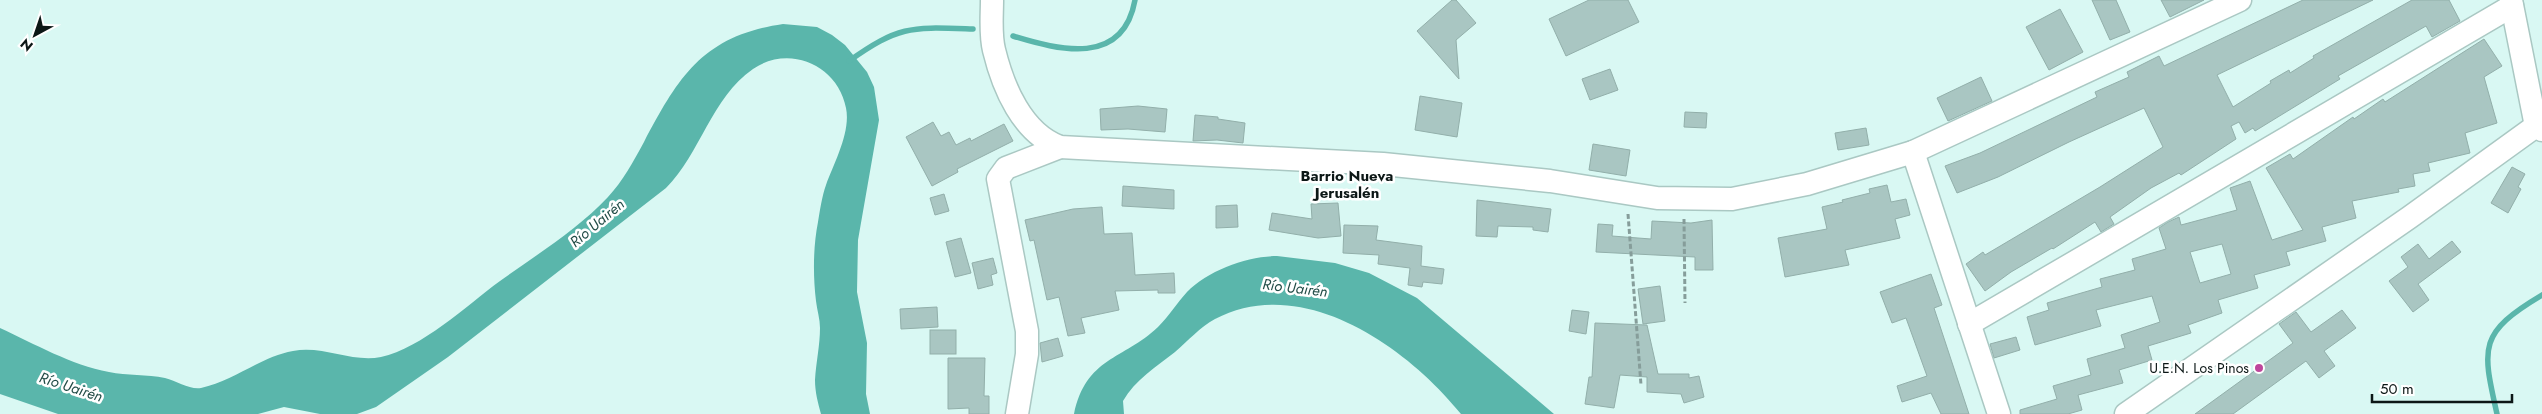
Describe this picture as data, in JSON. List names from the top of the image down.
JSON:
{
  "districts": ["Barrio Nueva Jerusalén"],
  "water": ["Río Uairén"],
  "places": ["U.E.N. Los Pinos"],
  "scale_bar": "50 m",
  "north": "bottom left"
}
